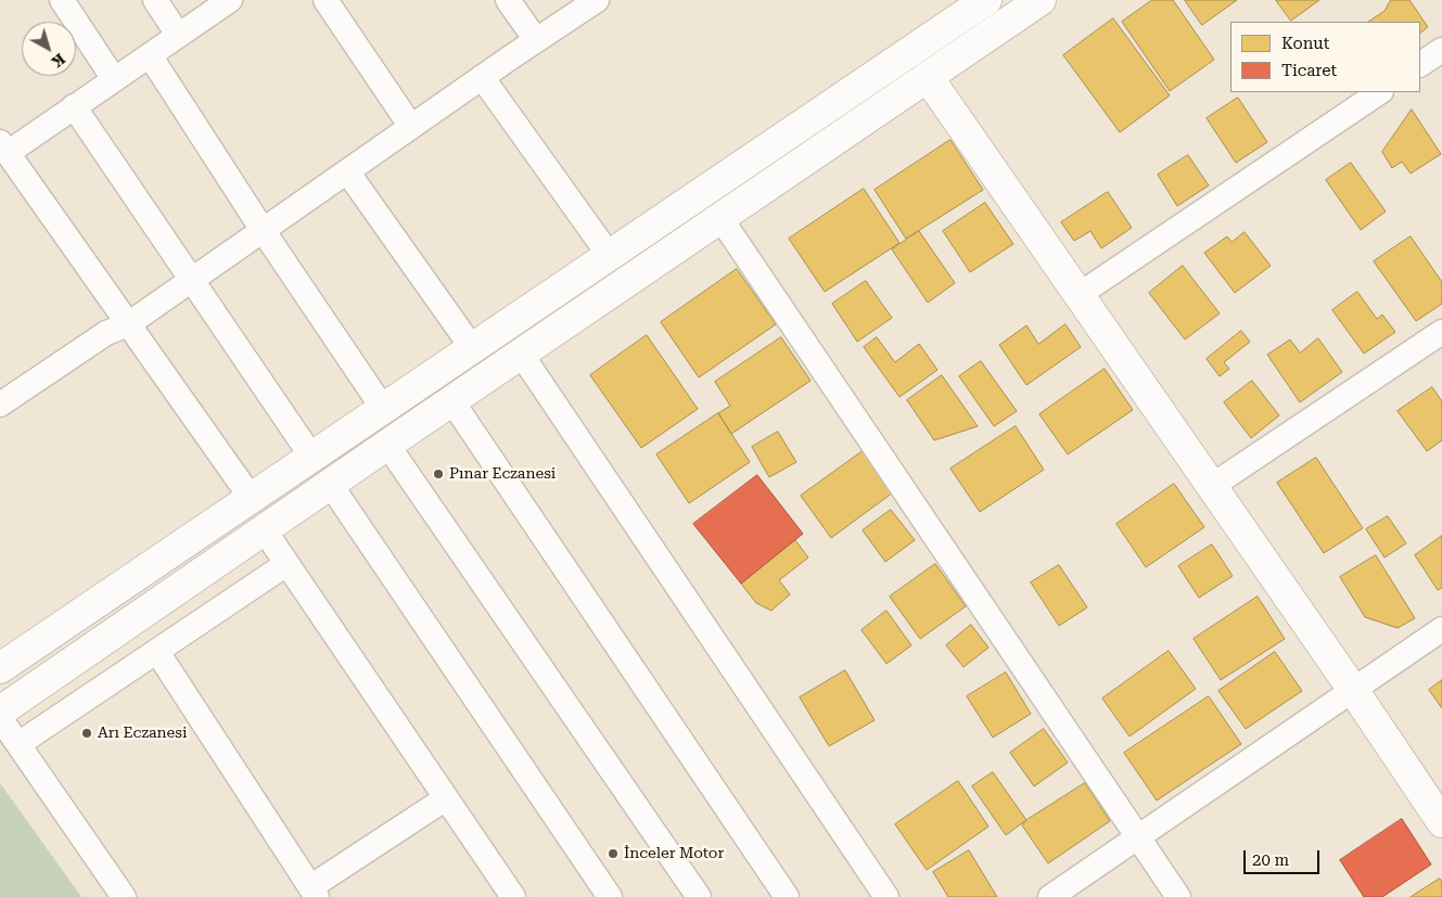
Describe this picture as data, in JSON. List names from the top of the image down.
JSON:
{
  "places": ["Pınar Eczanesi", "Arı Eczanesi", "İnceler Motor"],
  "legend": ["Konut", "Ticaret"],
  "scale_bar": "20 m",
  "north": "bottom right"
}
